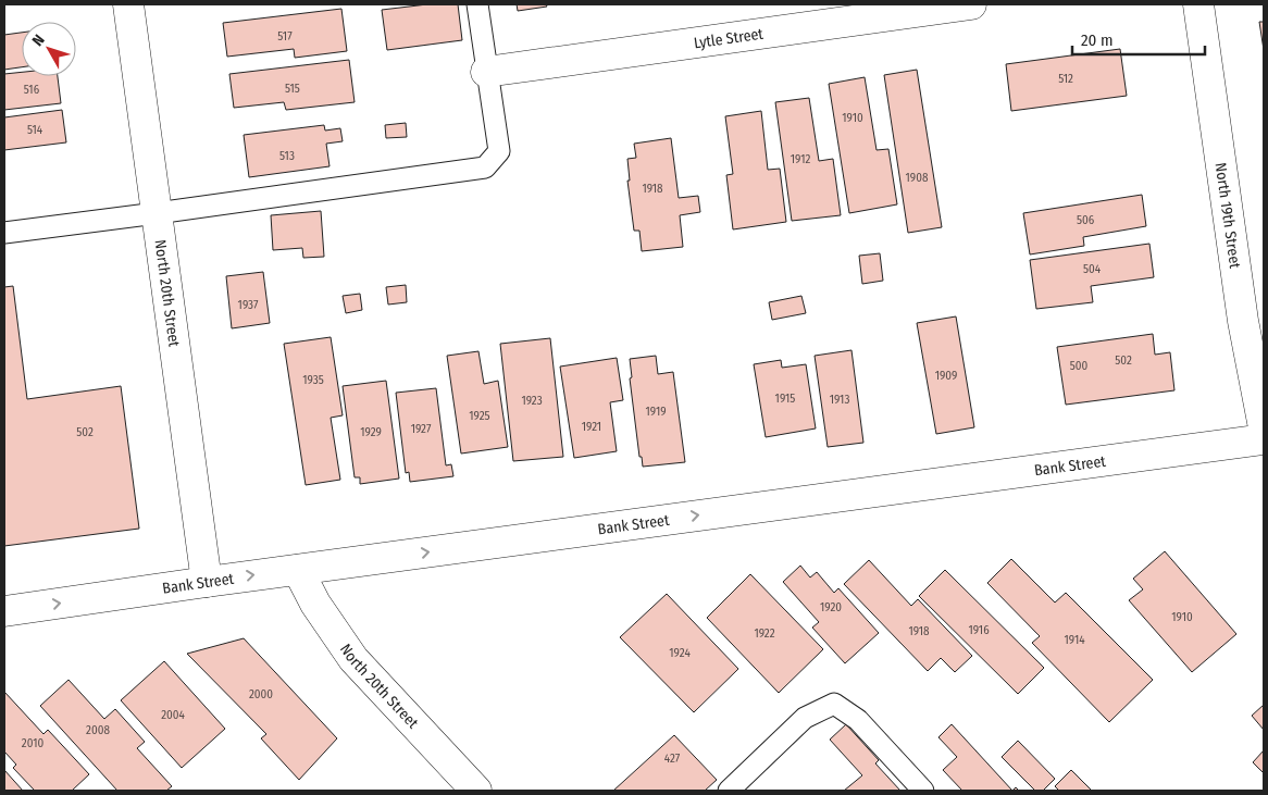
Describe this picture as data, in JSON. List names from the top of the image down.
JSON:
{
  "streets": {
    "street": [
      "Lytle Street",
      "North 19th Street",
      "North 20th Street",
      "Bank Street"
    ]
  },
  "crossings": [
    ["North 20th Street", "Bank Street"]
  ],
  "one_way": ["Bank Street"],
  "house_numbers": [
    "517",
    "512",
    "515",
    "516",
    "1910",
    "514",
    "513",
    "1912",
    "1908",
    "1918",
    "506",
    "504",
    "1937",
    "502",
    "500",
    "1909",
    "1935",
    "1915",
    "1913",
    "1923",
    "1919",
    "1925",
    "1921",
    "1927",
    "502",
    "1929",
    "1920",
    "1910",
    "1916",
    "1918",
    "1922",
    "1914",
    "1924",
    "2000",
    "2004",
    "2008",
    "2010",
    "427"
  ],
  "scale_bar": "20 m",
  "north": "top left"
}
